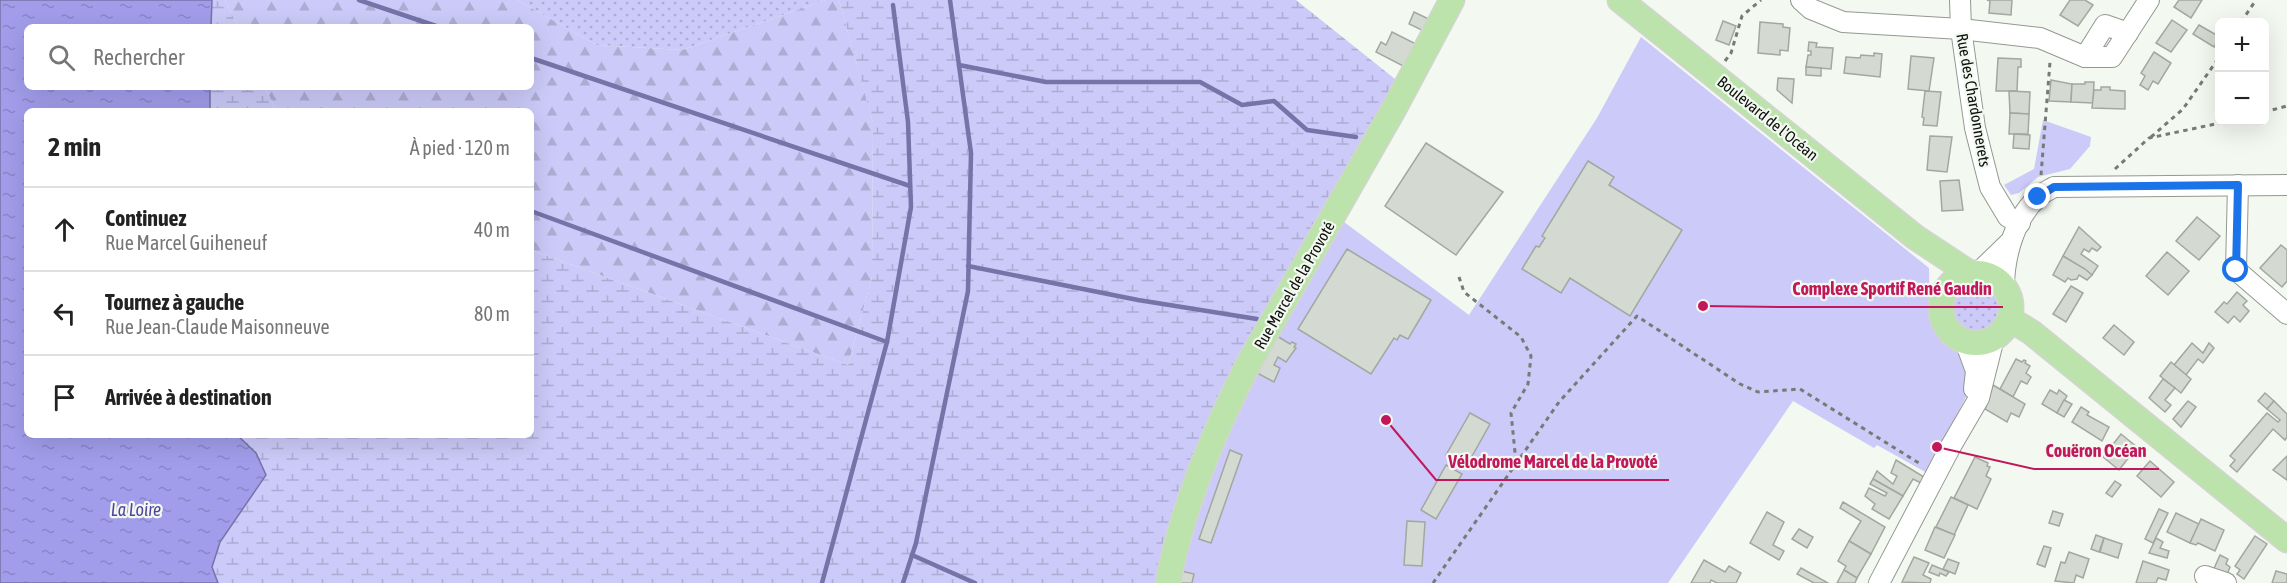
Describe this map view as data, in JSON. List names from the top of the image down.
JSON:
{
  "streets": {
    "main road": ["Boulevard de l'Océan", "Rue Marcel de la Provoté"],
    "street": ["Rue des Chardonnerets"]
  },
  "water": ["La Loire"],
  "places": ["Complexe Sportif René Gaudin", "Vélodrome Marcel de la Provoté", "Couëron Océan"],
  "page": {
    "map_buttons": ["+", "−"],
    "search": "Rechercher",
    "heading": ["2 min", "À pied · 120 m"],
    "list": [
      ["Continuez", "Rue Marcel Guiheneuf", "40 m"],
      ["Tournez à gauche", "Rue Jean-Claude Maisonneuve", "80 m"],
      "Arrivée à destination"
    ]
  }
}
